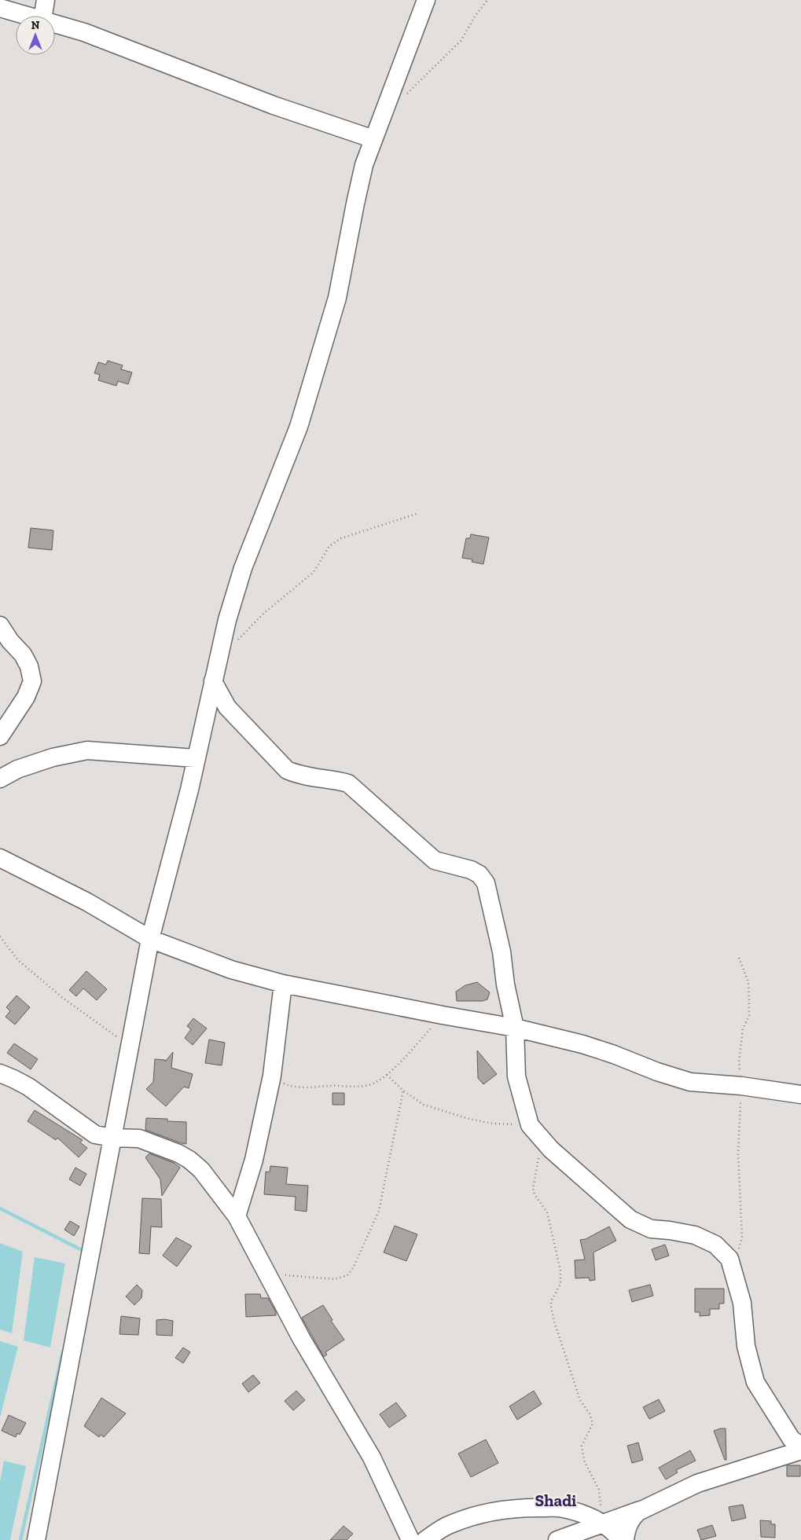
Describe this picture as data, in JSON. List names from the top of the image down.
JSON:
{
  "districts": ["Shadi"],
  "north": "top"
}
